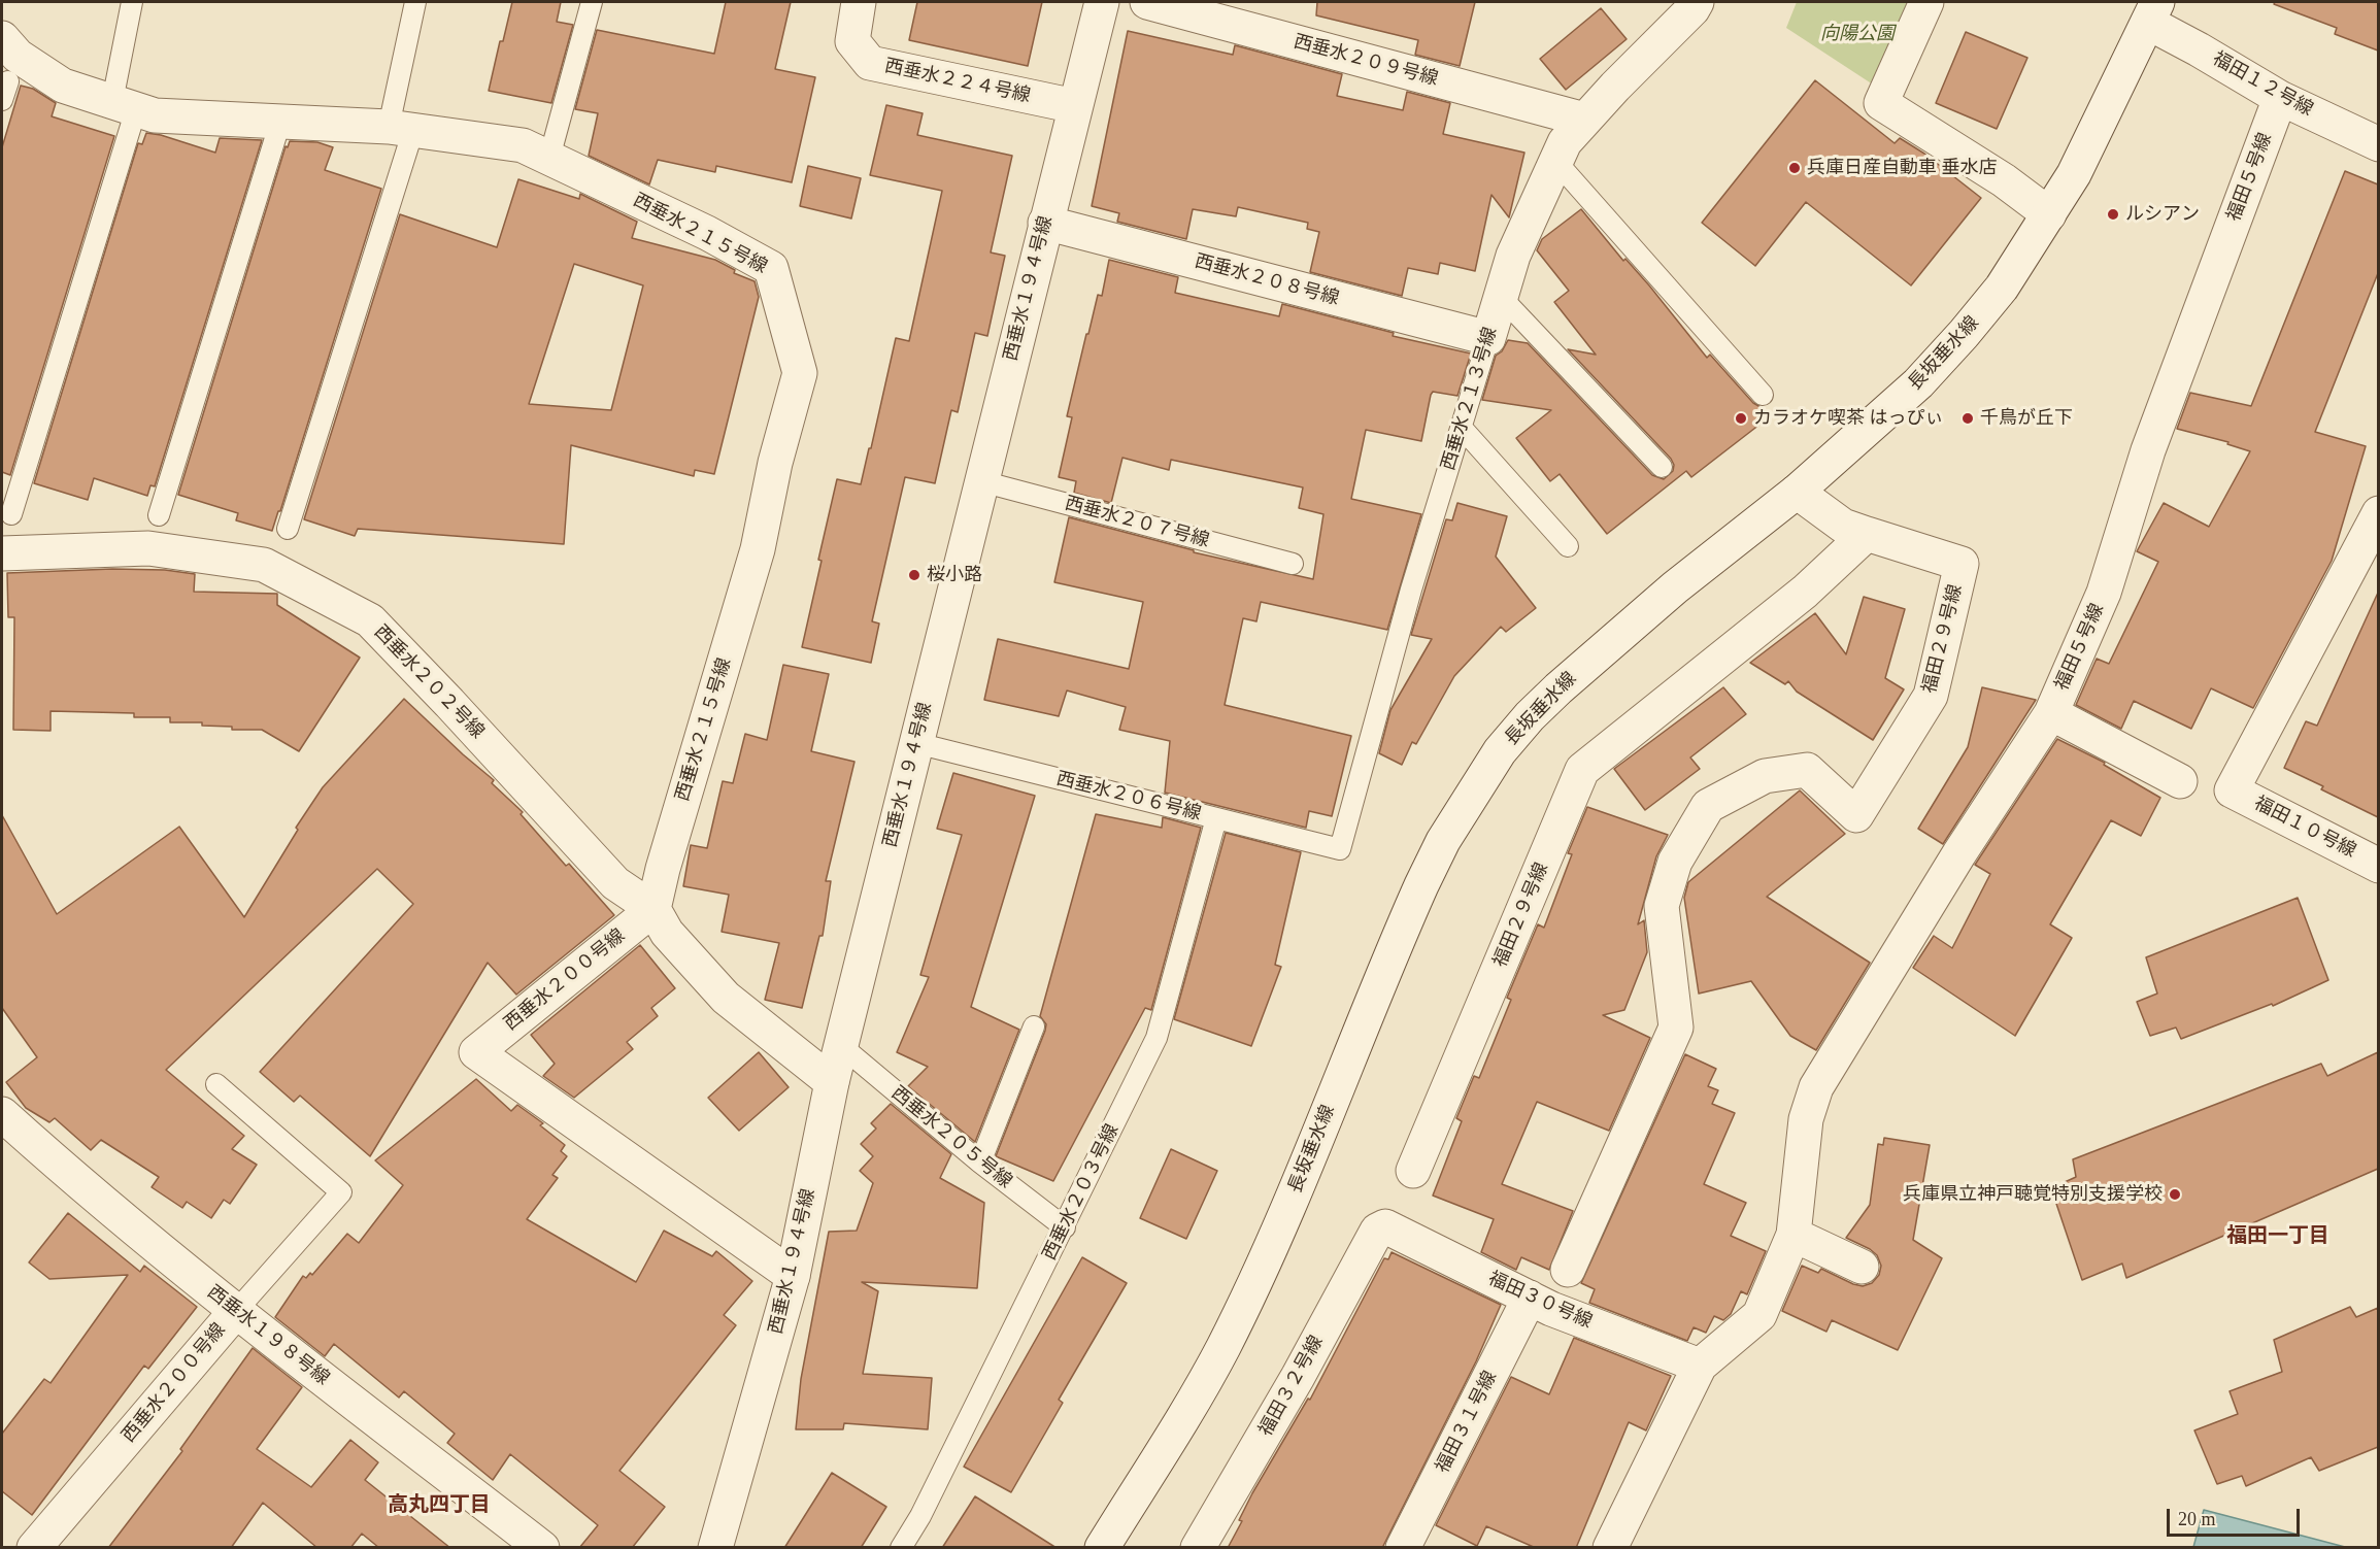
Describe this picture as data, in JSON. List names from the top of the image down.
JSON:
{
  "streets": {
    "street": [
      "西垂水２０９号線",
      "西垂水２２４号線",
      "福田１２号線",
      "福田５号線",
      "西垂水２１５号線",
      "西垂水２０８号線",
      "西垂水１９４号線",
      "長坂垂水線",
      "西垂水２１３号線",
      "福田２９号線",
      "西垂水２０２号線",
      "福田１０号線",
      "西垂水２００号線",
      "福田３０号線",
      "西垂水１９８号線",
      "福田３２号線",
      "福田３１号線"
    ],
    "lane": [
      "西垂水２０７号線",
      "西垂水２０６号線",
      "西垂水２０５号線",
      "西垂水２０３号線"
    ]
  },
  "crossings": [
    ["西垂水２０９号線", "西垂水２１３号線"],
    ["西垂水２２４号線", "西垂水１９４号線"],
    ["福田１２号線", "福田５号線"],
    ["福田１２号線", "長坂垂水線"],
    ["西垂水２１５号線", "西垂水２０２号線"],
    ["西垂水２１５号線", "西垂水２００号線"],
    ["西垂水２０８号線", "西垂水１９４号線"],
    ["西垂水２０８号線", "西垂水２１３号線"],
    ["西垂水１９４号線", "西垂水２０７号線"],
    ["西垂水１９４号線", "西垂水２０６号線"],
    ["西垂水１９４号線", "西垂水２００号線"],
    ["西垂水１９４号線", "西垂水２０５号線"],
    ["西垂水２１３号線", "西垂水２０６号線"],
    ["西垂水２０２号線", "西垂水２００号線"],
    ["西垂水２０６号線", "西垂水２０３号線"],
    ["西垂水２００号線", "西垂水１９８号線"],
    ["西垂水２０５号線", "西垂水２０３号線"],
    ["福田３０号線", "福田３２号線"],
    ["福田３０号線", "福田３１号線"]
  ],
  "districts": ["福田一丁目", "高丸四丁目"],
  "parks": ["向陽公園"],
  "places": [
    "兵庫日産自動車 垂水店",
    "ルシアン",
    "カラオケ喫茶 はっぴぃ",
    "千鳥が丘下",
    "桜小路",
    "兵庫県立神戸聴覚特別支援学校"
  ],
  "scale_bar": "20 m"
}
